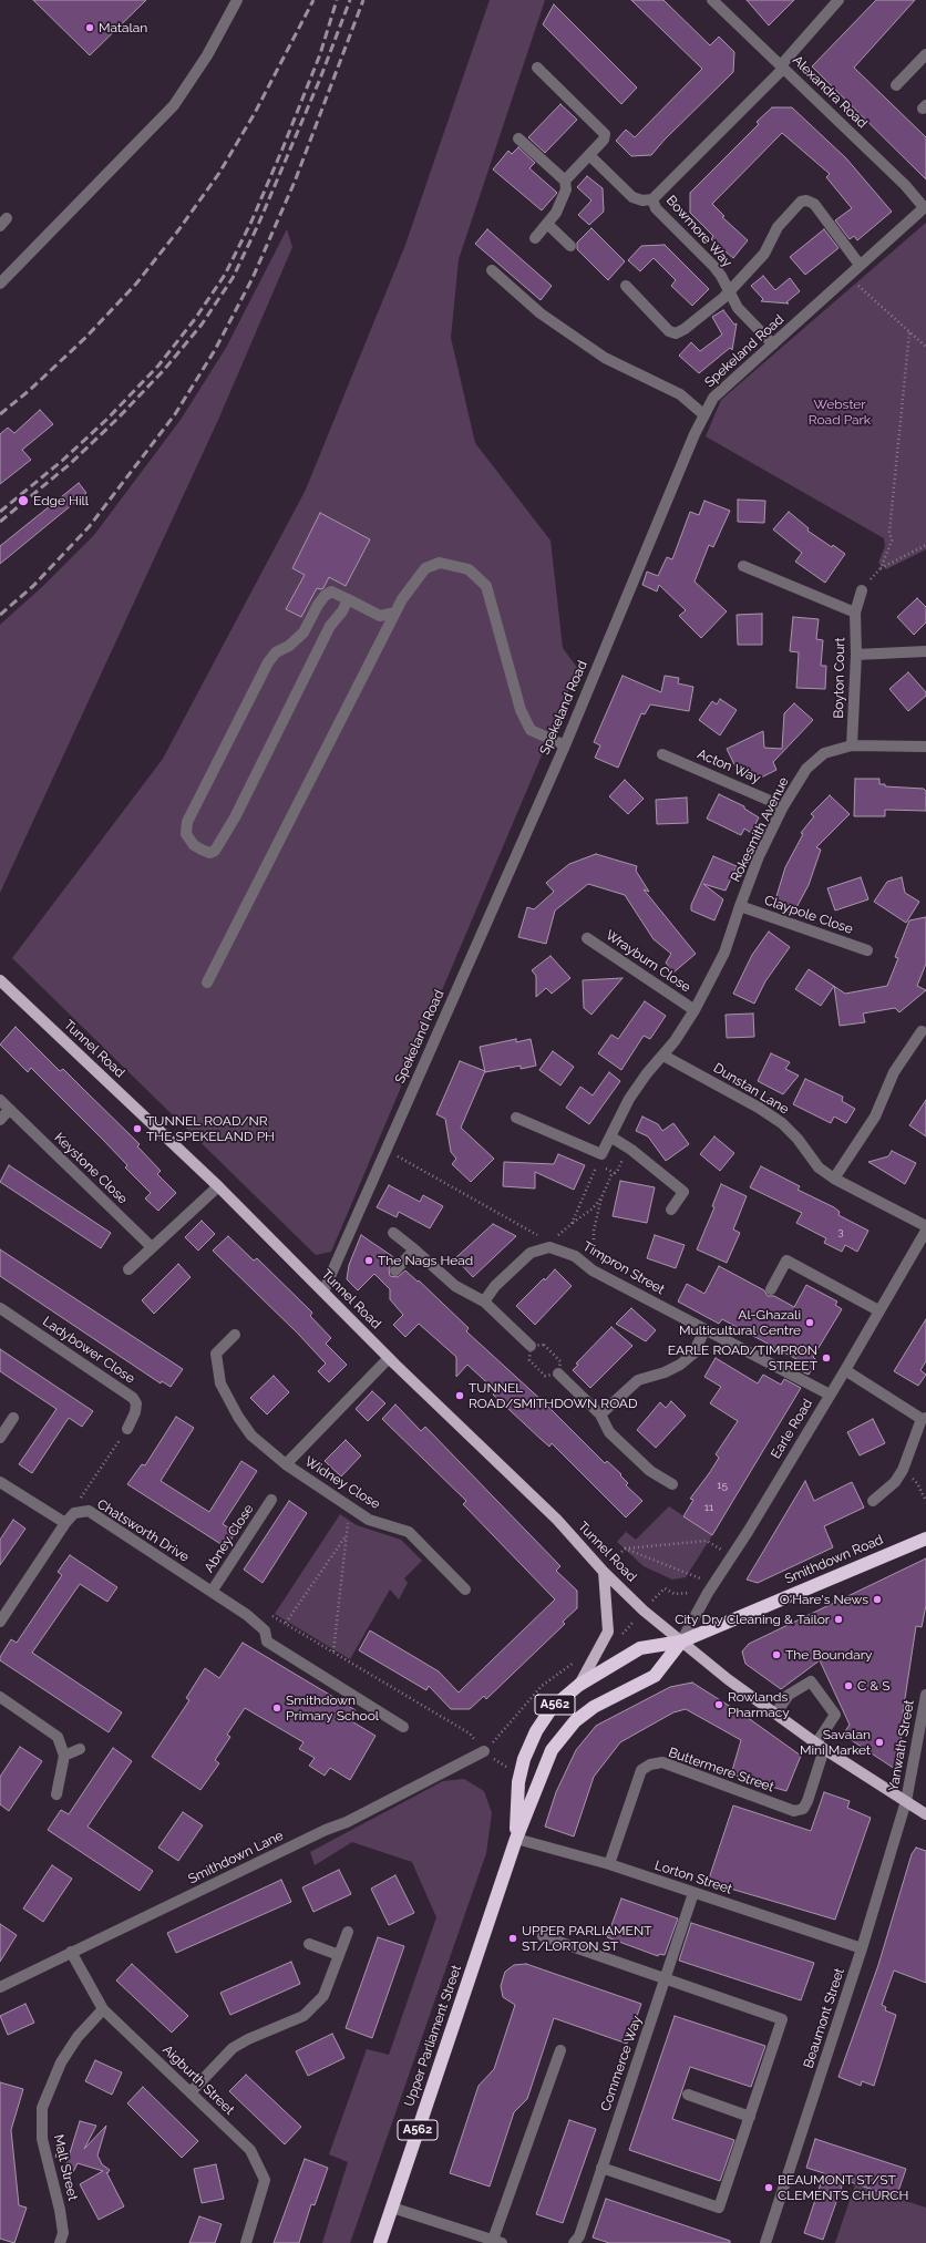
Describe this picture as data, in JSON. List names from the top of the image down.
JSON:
{
  "streets": {
    "highway": ["Smithdown Road", "A562", "Upper Parliament Street"],
    "main road": ["Tunnel Road"],
    "street": [
      "Alexandra Road",
      "Bowmore Way",
      "Spekeland Road",
      "Boyton Court",
      "Acton Way",
      "Rokesmith Avenue",
      "Claypole Close",
      "Wrayburn Close",
      "Dunstan Lane",
      "Keystone Close",
      "Timpron Street",
      "Ladybower Close",
      "Earle Road",
      "Widney Close",
      "Chatsworth Drive",
      "Abney Close",
      "Yanwath Street",
      "Buttermere Street",
      "Smithdown Lane",
      "Lorton Street",
      "Beaumont Street",
      "Commerce Way",
      "Aigburth Street",
      "Malt Street"
    ]
  },
  "crossings": [
    ["Alexandra Road", "Bowmore Way"],
    ["Alexandra Road", "Spekeland Road"],
    ["Bowmore Way", "Spekeland Road"],
    ["Spekeland Road", "Tunnel Road"],
    ["Boyton Court", "Rokesmith Avenue"],
    ["Acton Way", "Rokesmith Avenue"],
    ["Rokesmith Avenue", "Claypole Close"],
    ["Rokesmith Avenue", "Wrayburn Close"],
    ["Rokesmith Avenue", "Dunstan Lane"],
    ["Tunnel Road", "Earle Road"],
    ["Tunnel Road", "Widney Close"],
    ["Tunnel Road", "Smithdown Road"],
    ["Tunnel Road", "Yanwath Street"],
    ["Tunnel Road", "Buttermere Street"],
    ["Tunnel Road", "Beaumont Street"],
    ["Tunnel Road", "Upper Parliament Street"],
    ["Timpron Street", "Earle Road"],
    ["Earle Road", "Smithdown Road"],
    ["Earle Road", "Upper Parliament Street"],
    ["Chatsworth Drive", "Abney Close"],
    ["Smithdown Road", "Upper Parliament Street"],
    ["Yanwath Street", "Beaumont Street"],
    ["Buttermere Street", "Lorton Street"],
    ["Smithdown Lane", "Aigburth Street"],
    ["Lorton Street", "Beaumont Street"],
    ["Lorton Street", "Upper Parliament Street"],
    ["Lorton Street", "Commerce Way"],
    ["Aigburth Street", "Malt Street"]
  ],
  "parks": ["Webster Road Park"],
  "places": [
    "Matalan",
    "Edge Hill",
    "TUNNEL ROAD/NR THE SPEKELAND PH",
    "The Nags Head",
    "Al-Ghazali Multicultural Centre",
    "EARLE ROAD/TIMPRON STREET",
    "TUNNEL ROAD/SMITHDOWN ROAD",
    "O'Hare's News",
    "City Dry Cleaning & Tailor",
    "The Boundary",
    "C & S",
    "Rowlands Pharmacy",
    "Smithdown Primary School",
    "Savalan Mini Market",
    "UPPER PARLIAMENT ST/LORTON ST",
    "BEAUMONT ST/ST CLEMENTS CHURCH"
  ],
  "house_numbers": ["3", "15", "11"]
}
